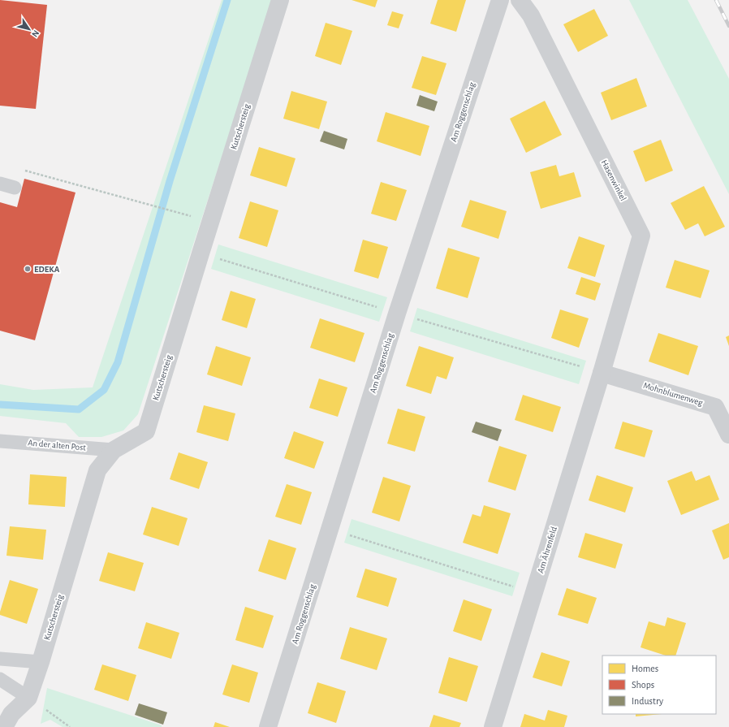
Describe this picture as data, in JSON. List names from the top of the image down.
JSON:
{
  "streets": {
    "street": [
      "Am Roggenschlag",
      "Kutschersteig",
      "Hasenwinkel",
      "Mohnblumenweg",
      "Am Ährenfeld"
    ],
    "lane": ["An der alten Post"]
  },
  "crossings": [
    ["Kutschersteig", "An der alten Post"],
    ["Hasenwinkel", "Mohnblumenweg"],
    ["Hasenwinkel", "Am Ährenfeld"],
    ["Mohnblumenweg", "Am Ährenfeld"]
  ],
  "places": ["EDEKA"],
  "legend": ["Homes", "Shops", "Industry"],
  "north": "bottom right"
}
